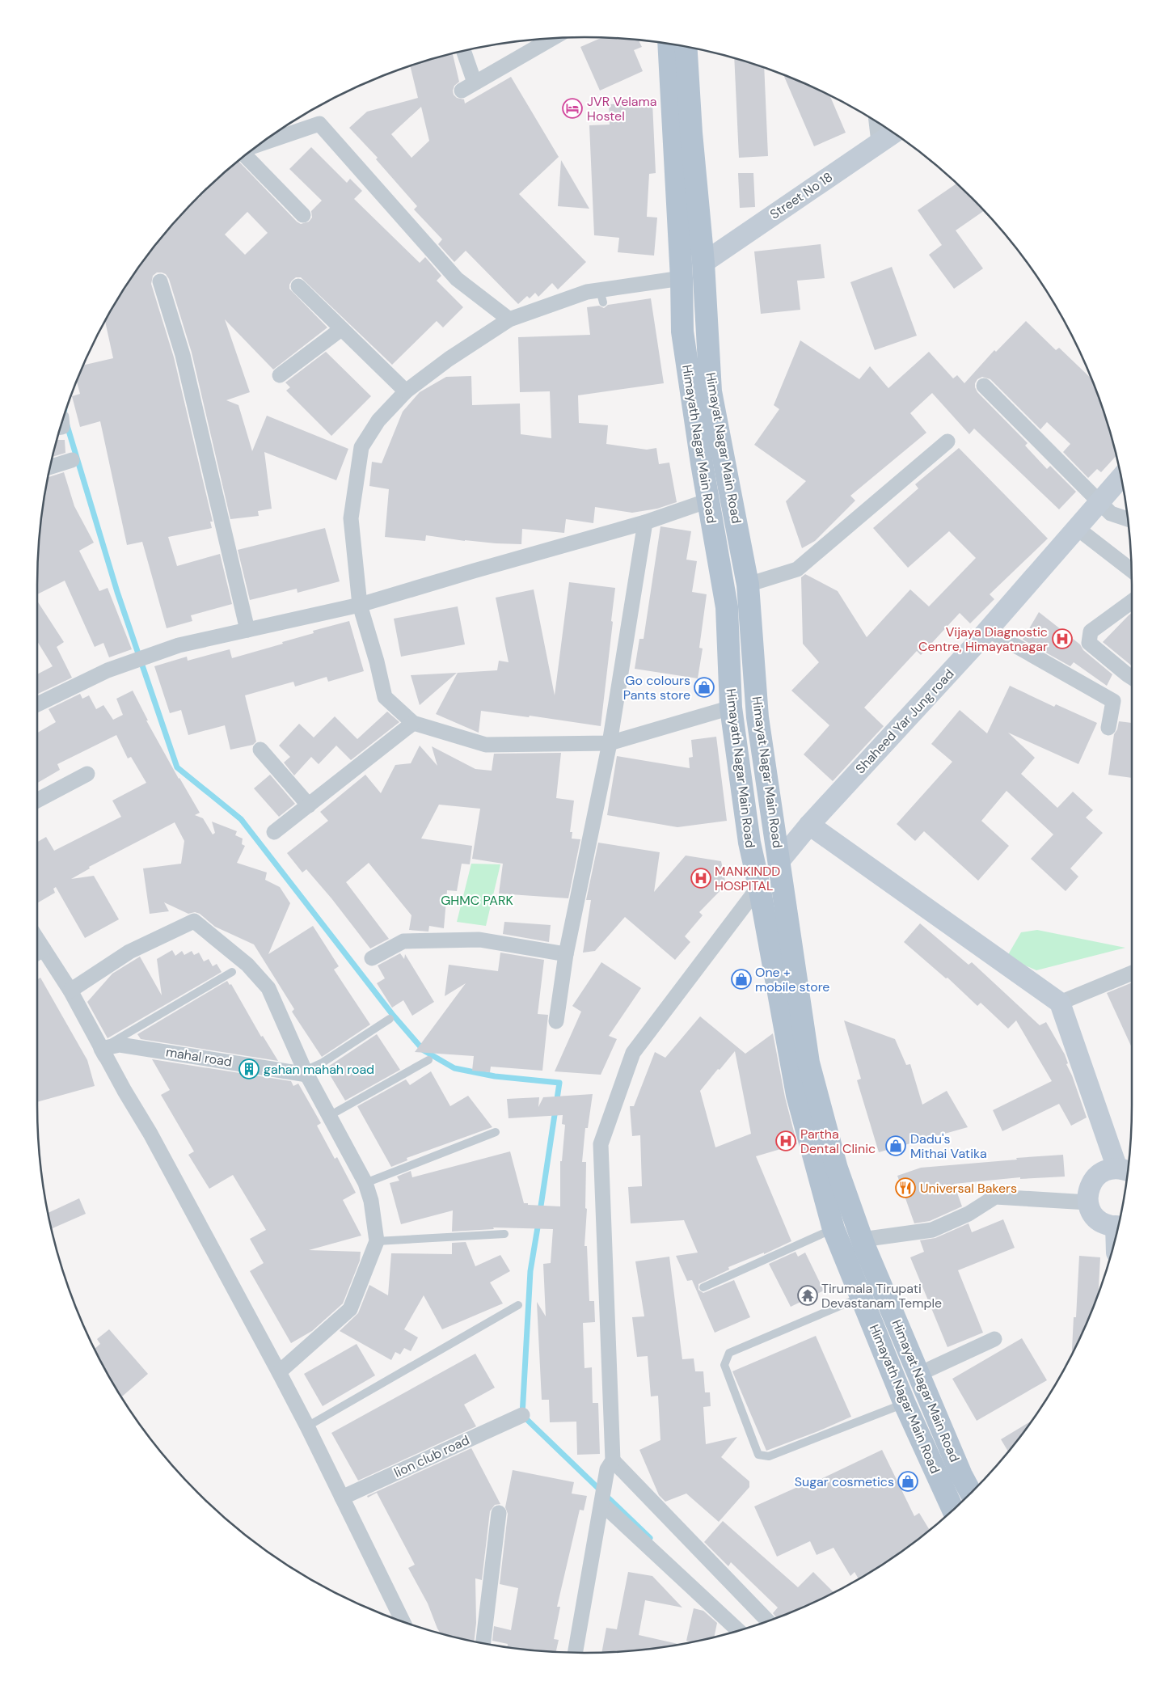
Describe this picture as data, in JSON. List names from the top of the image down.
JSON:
{
  "streets": {
    "main road": ["Himayath Nagar Main Road", "Himayat Nagar Main Road"],
    "street": [
      "Street No 18",
      "Shaheed Yar Jung road",
      "mahal road",
      "lion club road"
    ]
  },
  "crossings": [
    ["Street No 18", "Himayat Nagar Main Road"],
    ["Himayat Nagar Main Road", "Shaheed Yar Jung road"]
  ],
  "parks": ["GHMC PARK"],
  "places": {
    "hotel": ["JVR Velama Hostel"],
    "hospital": ["Vijaya Diagnostic Centre, Himayatnagar", "MANKINDD HOSPITAL", "Partha Dental Clinic"],
    "shop": [
      "Go colours Pants store",
      "One + mobile store",
      "Dadu's Mithai Vatika",
      "Sugar cosmetics"
    ],
    "building": ["gahan mahah road"],
    "restaurant": ["Universal Bakers"],
    "temple": ["Tirumala Tirupati Devastanam Temple"]
  }
}
